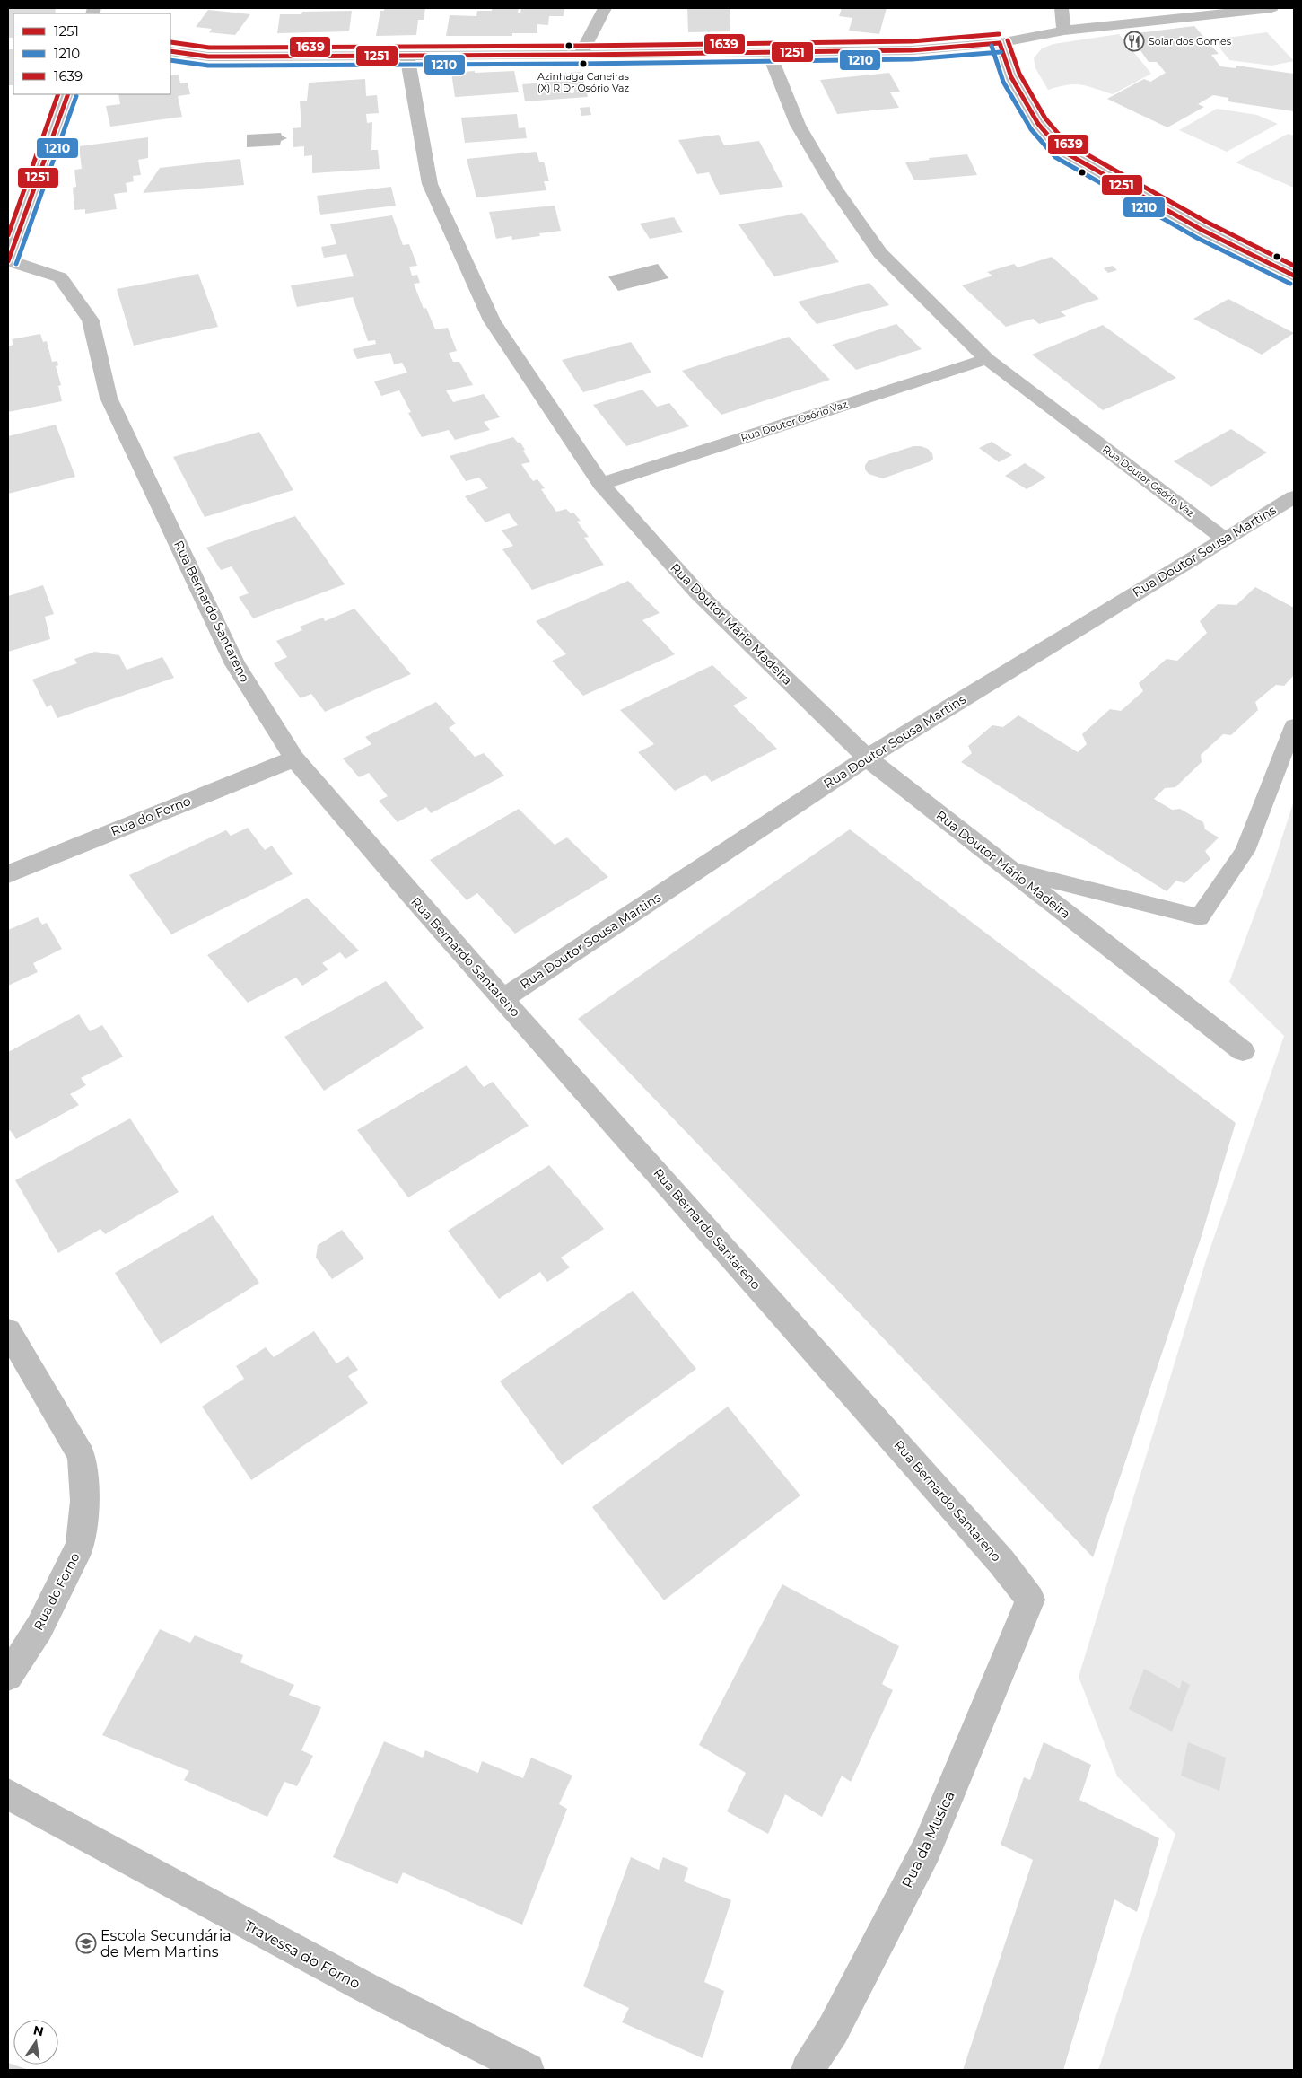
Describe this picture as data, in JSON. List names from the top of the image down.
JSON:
{
  "streets": {
    "street": [
      "Rua Doutor Osório Vaz",
      "Rua Doutor Sousa Martins",
      "Rua Bernardo Santareno",
      "Rua Doutor Mário Madeira",
      "Rua do Forno",
      "Rua da Musica",
      "Travessa do Forno"
    ]
  },
  "crossings": [
    ["Rua Doutor Osório Vaz", "Rua Doutor Sousa Martins"],
    ["Rua Doutor Osório Vaz", "Rua Doutor Mário Madeira"],
    ["Rua Doutor Sousa Martins", "Rua Bernardo Santareno"],
    ["Rua Doutor Sousa Martins", "Rua Doutor Mário Madeira"],
    ["Rua Bernardo Santareno", "Rua do Forno"],
    ["Rua Bernardo Santareno", "Rua da Musica"]
  ],
  "places": {
    "restaurant": ["Solar dos Gomes"],
    "other": ["Azinhaga Caneiras (X) R Dr Osório Vaz"],
    "school or university": ["Escola Secundária de Mem Martins"]
  },
  "lines": ["transit line 1639", "transit line 1251", "transit line 1210"],
  "legend": ["1251", "1210", "1639"],
  "north": "top"
}
